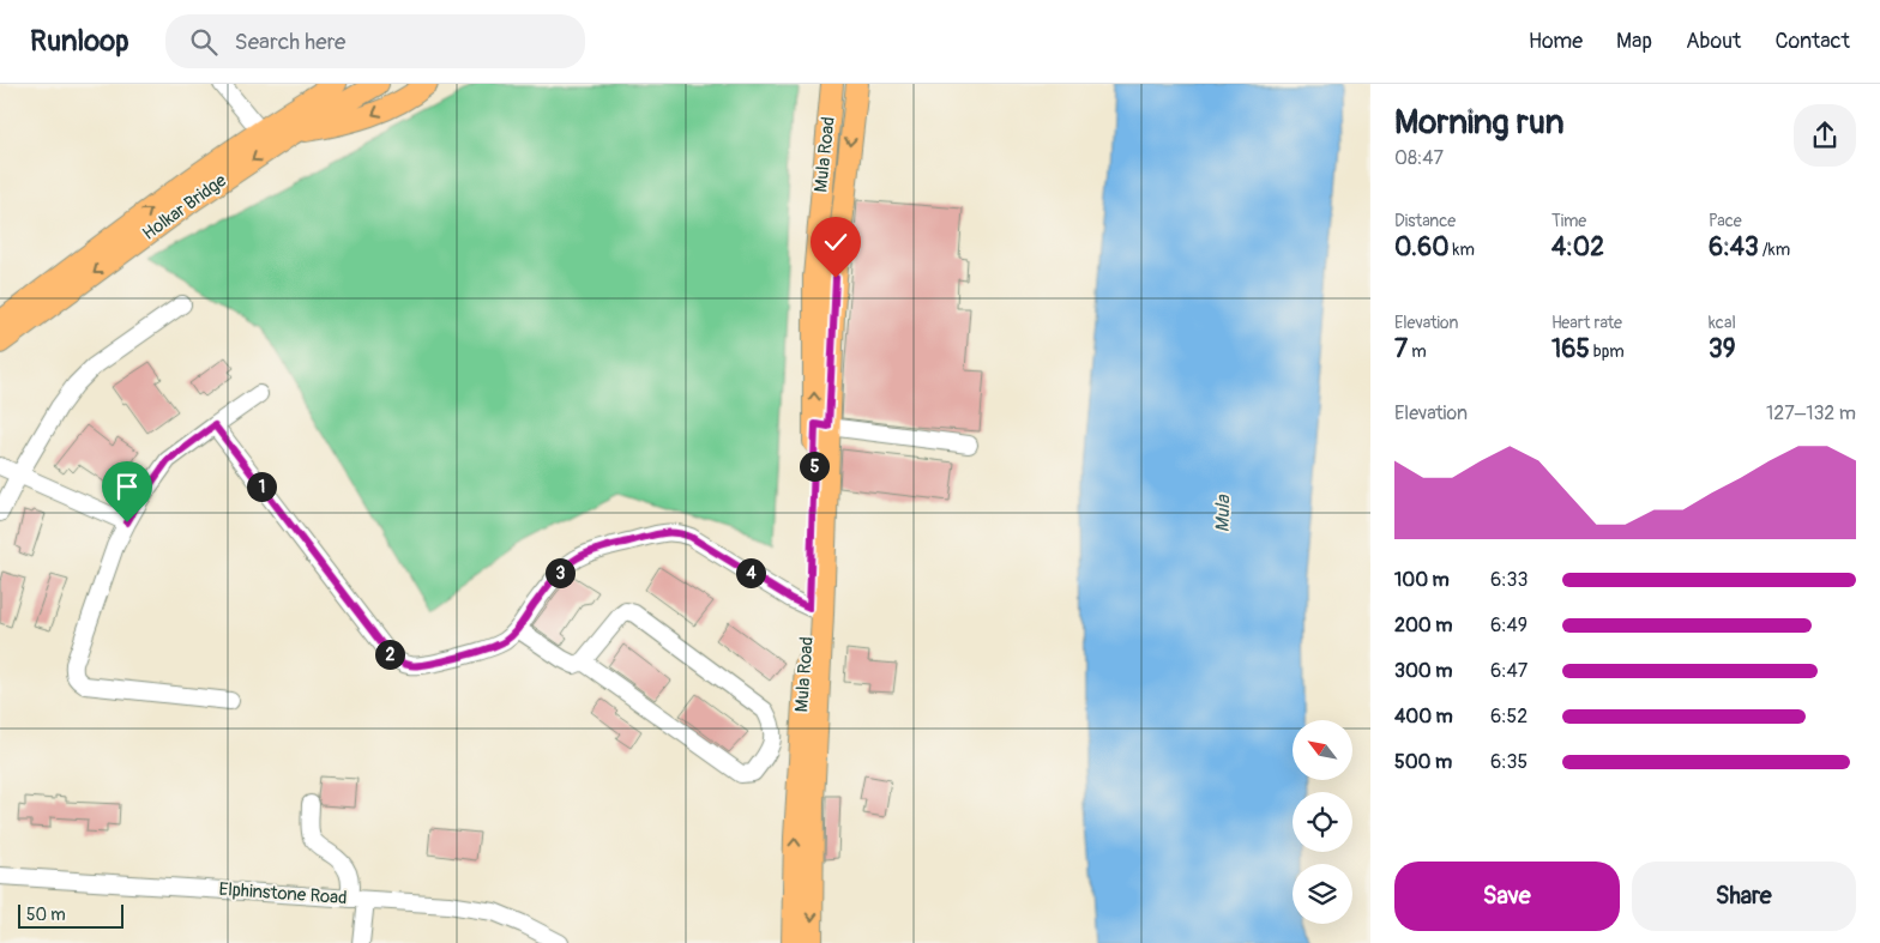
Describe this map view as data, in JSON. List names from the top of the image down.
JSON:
{
  "streets": {
    "main road": ["Mula Road", "Holkar Bridge"],
    "street": ["Elphinstone Road"]
  },
  "water": ["Mula"],
  "scale_bar": "50 m",
  "north": "top left",
  "page": {
    "header": "Runloop",
    "search": "Search here",
    "nav": [
      "Home",
      "Map",
      "About",
      "Contact"
    ],
    "heading": ["Morning run", "08:47"],
    "stats": [
      ["Distance", "0.60 km"],
      ["Time", "4:02"],
      ["Pace", "6:43 /km"],
      ["Elevation", "7 m"],
      ["Heart rate", "165 bpm"],
      ["kcal", "39"]
    ],
    "chart": ["Elevation", "127–132 m"],
    "pins": [
      "5",
      "1",
      "3",
      "4",
      "2"
    ],
    "list": [
      {
        "name": "100 m",
        "note": "6:33"
      },
      {
        "name": "200 m",
        "note": "6:49"
      },
      {
        "name": "300 m",
        "note": "6:47"
      },
      {
        "name": "400 m",
        "note": "6:52"
      },
      {
        "name": "500 m",
        "note": "6:35"
      }
    ],
    "buttons": ["Save", "Share"],
    "scale": "50 m"
  }
}
